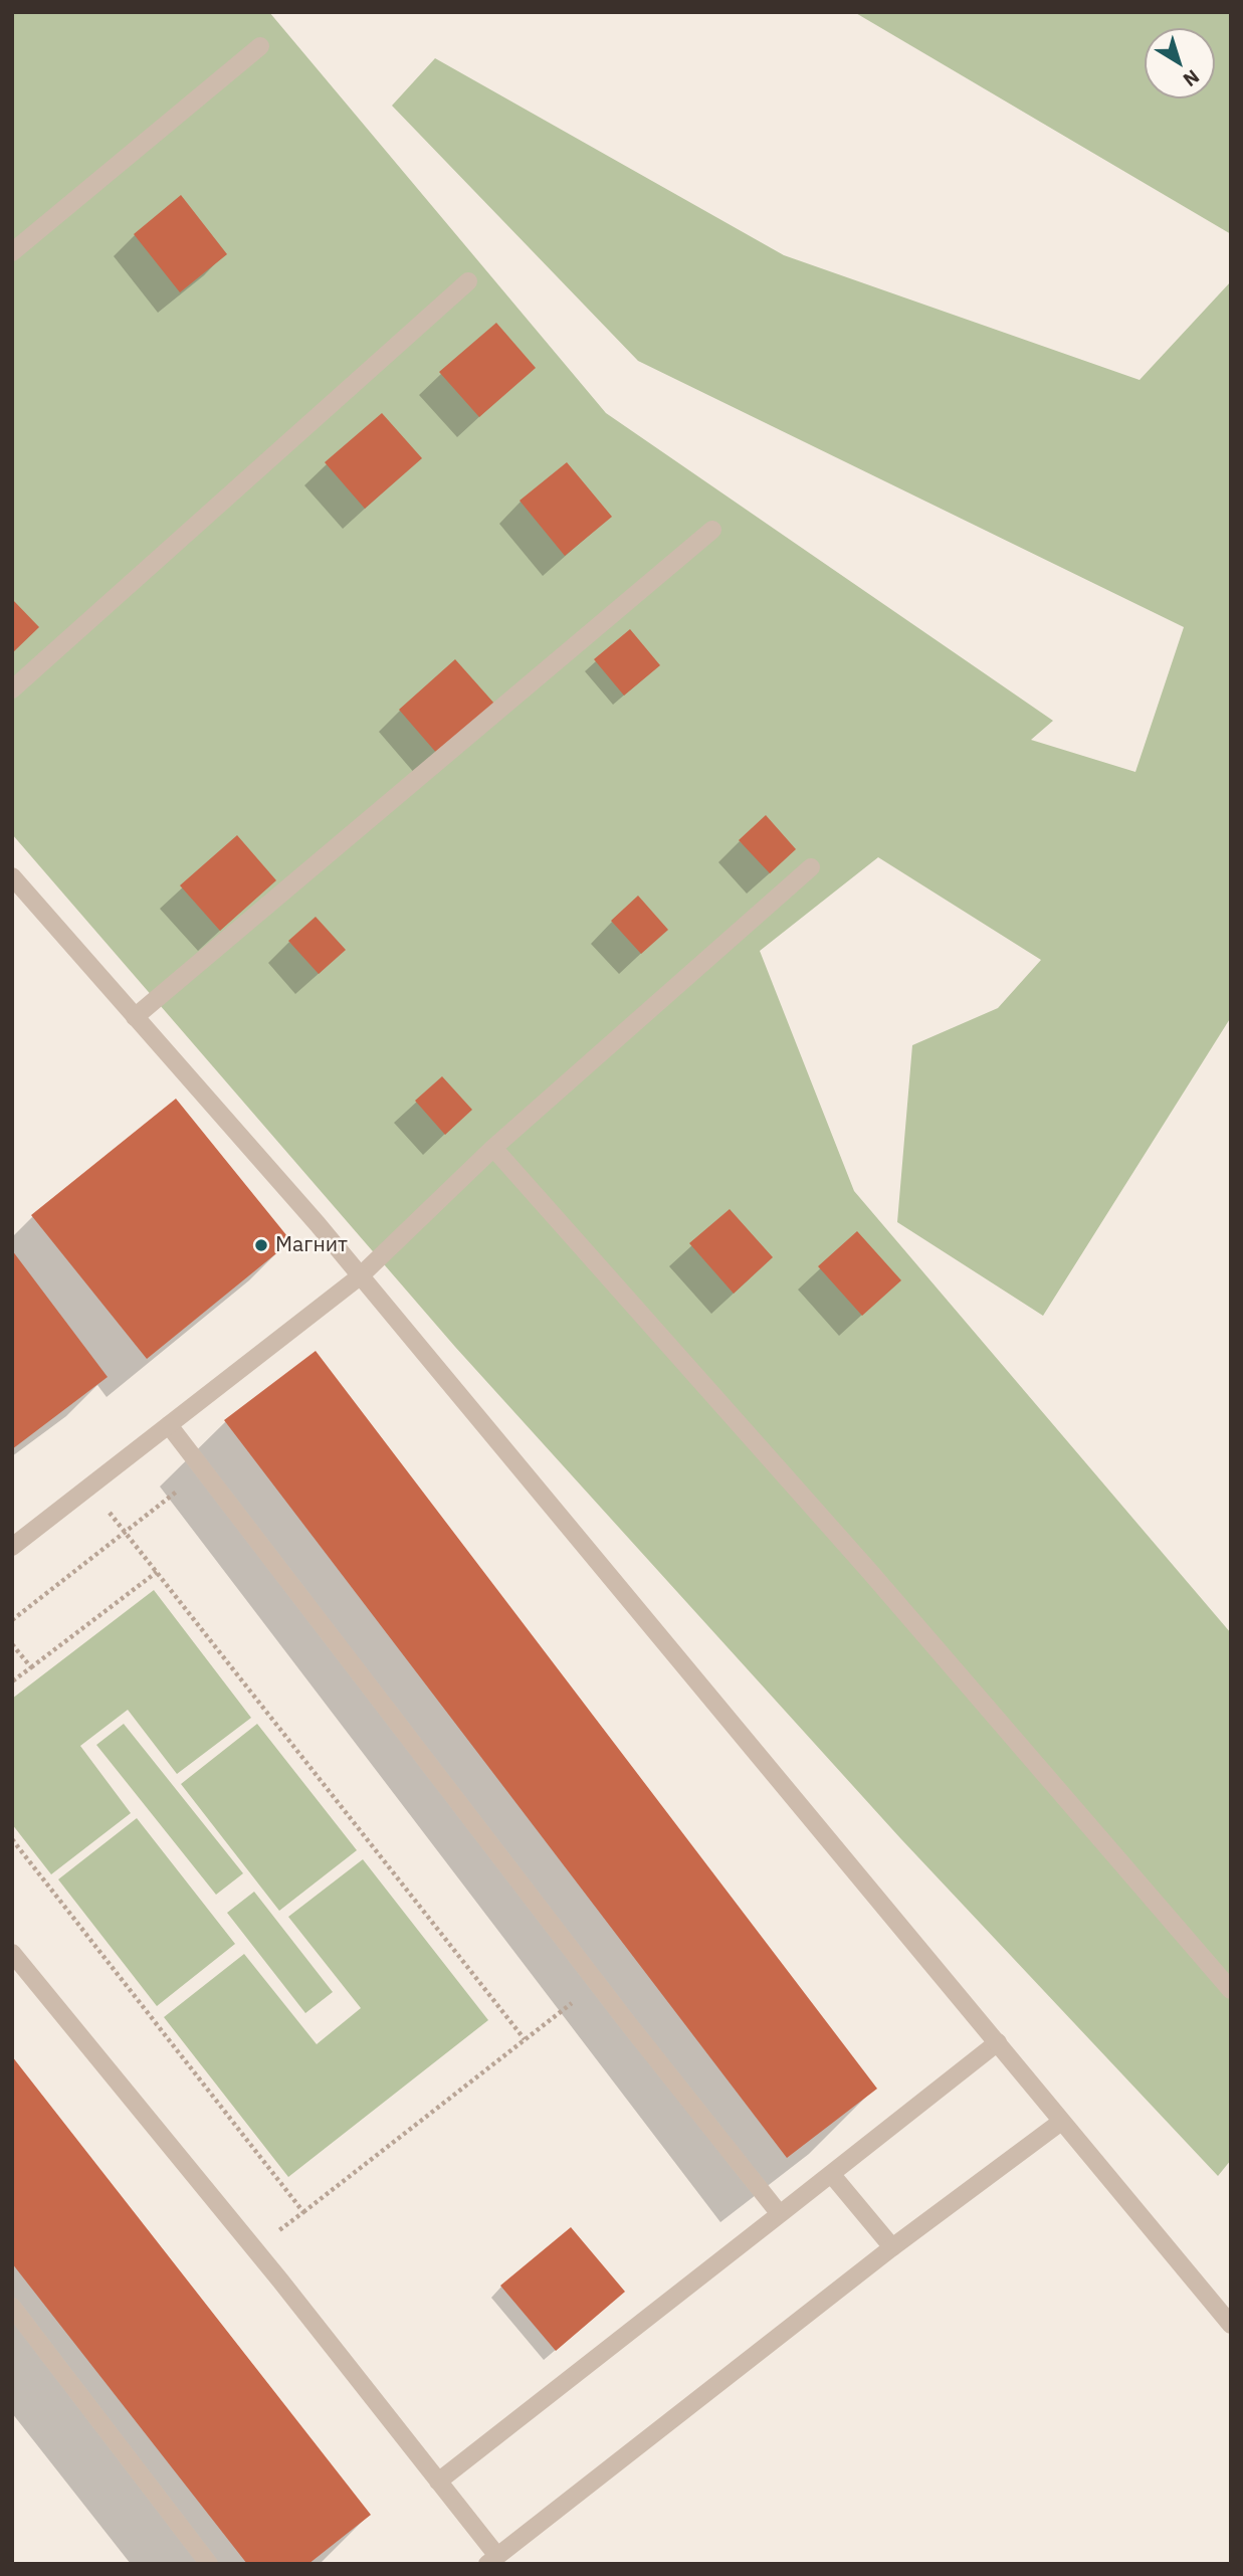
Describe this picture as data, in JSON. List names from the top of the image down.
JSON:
{
  "places": ["Магнит"],
  "north": "bottom right"
}
